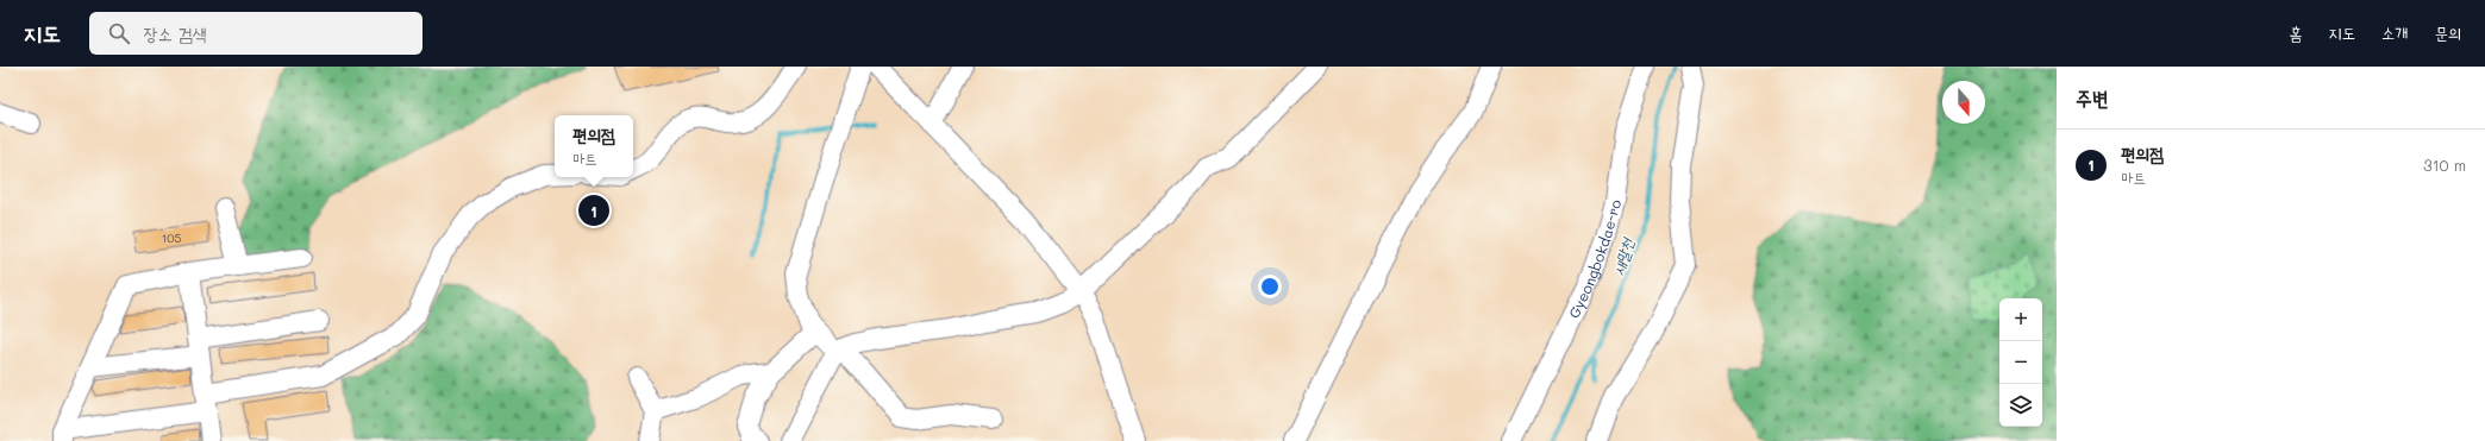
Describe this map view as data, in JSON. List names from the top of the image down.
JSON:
{
  "streets": {
    "street": ["Gyeongbokdae-ro"]
  },
  "water": ["새말천"],
  "house_numbers": ["105"],
  "north": "bottom",
  "page": {
    "header": "지도",
    "search": "장소 검색",
    "nav": [
      "홈",
      "지도",
      "소개",
      "문의"
    ],
    "heading": "주변",
    "popup": ["편의점", "마트"],
    "list": [
      {
        "mark": "1",
        "name": "편의점",
        "note": "마트",
        "value": "310 m"
      }
    ],
    "pins": "1",
    "map_buttons": ["+", "−"]
  }
}
